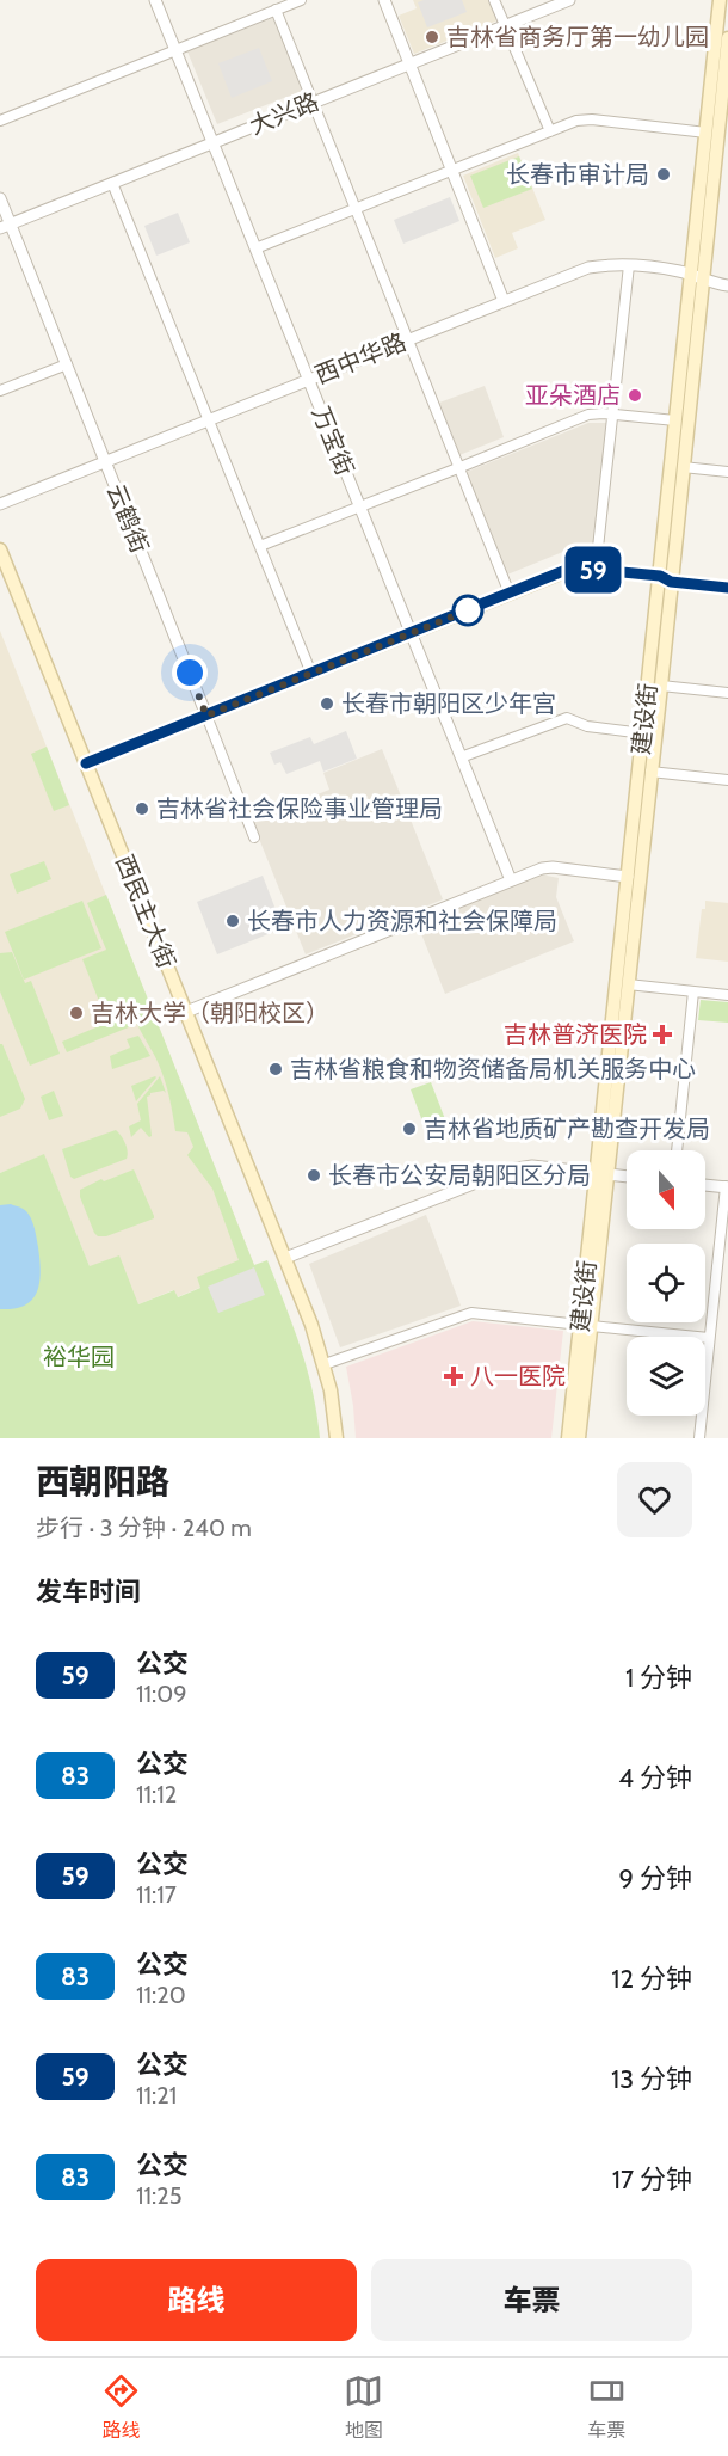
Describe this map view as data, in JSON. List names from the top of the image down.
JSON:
{
  "streets": {
    "main road": ["建设街", "西民主大街"],
    "street": [
      "大兴路",
      "西中华路",
      "万宝街",
      "云鹤街"
    ]
  },
  "crossings": [
    ["大兴路", "万宝街"],
    ["大兴路", "云鹤街"],
    ["西中华路", "万宝街"],
    ["西中华路", "云鹤街"],
    ["西中华路", "建设街"]
  ],
  "parks": ["裕华园"],
  "places": {
    "other": [
      "吉林省商务厅第一幼儿园",
      "长春市审计局",
      "亚朵酒店",
      "长春市朝阳区少年宫",
      "吉林省社会保险事业管理局",
      "长春市人力资源和社会保障局",
      "吉林大学（朝阳校区）",
      "吉林省粮食和物资储备局机关服务中心",
      "吉林省地质矿产勘查开发局",
      "长春市公安局朝阳区分局"
    ],
    "health": ["吉林普济医院", "八一医院"]
  },
  "lines": ["bus line 59"],
  "north": "bottom",
  "page": {
    "on_map": "59",
    "heading": [
      ["西朝阳路", "步行 · 3 分钟 · 240 m"],
      "发车时间"
    ],
    "list": [
      {
        "mark": "59",
        "name": "公交",
        "note": "11:09",
        "value": "1 分钟"
      },
      {
        "mark": "83",
        "name": "公交",
        "note": "11:12",
        "value": "4 分钟"
      },
      {
        "mark": "59",
        "name": "公交",
        "note": "11:17",
        "value": "9 分钟"
      },
      {
        "mark": "83",
        "name": "公交",
        "note": "11:20",
        "value": "12 分钟"
      },
      {
        "mark": "59",
        "name": "公交",
        "note": "11:21",
        "value": "13 分钟"
      },
      {
        "mark": "83",
        "name": "公交",
        "note": "11:25",
        "value": "17 分钟"
      }
    ],
    "buttons": ["路线", "车票"],
    "tabs": ["路线", "地图", "车票"]
  }
}
